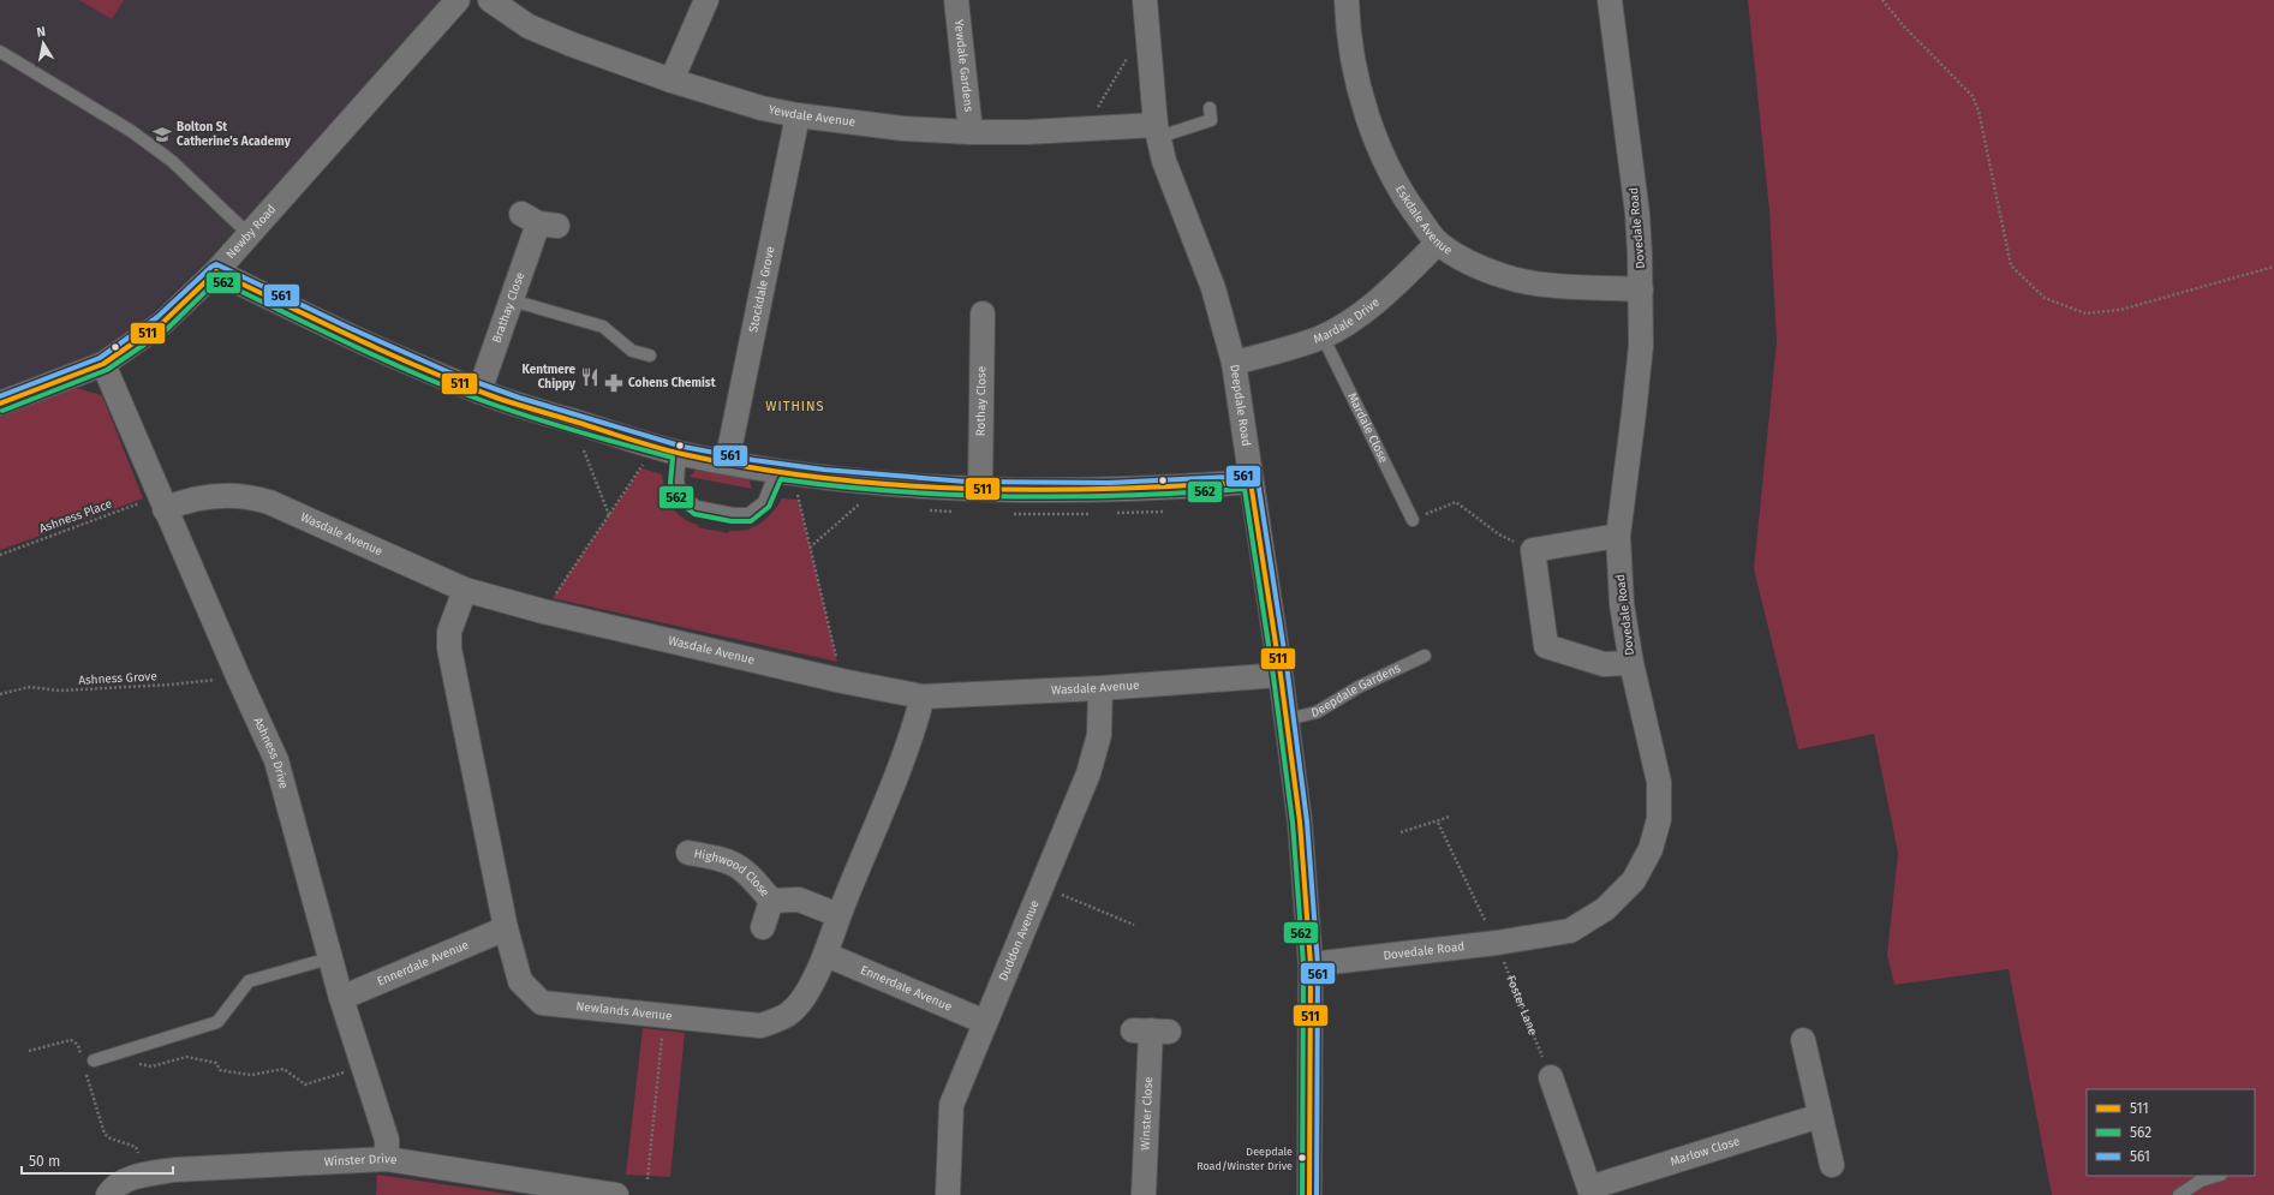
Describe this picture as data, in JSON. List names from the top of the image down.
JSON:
{
  "streets": {
    "street": [
      "Yewdale Gardens",
      "Yewdale Avenue",
      "Eskdale Avenue",
      "Dovedale Road",
      "Newby Road",
      "Stockdale Grove",
      "Brathay Close",
      "Mardale Drive",
      "Rothay Close",
      "Deepdale Road",
      "Wasdale Avenue",
      "Ashness Drive",
      "Highwood Close",
      "Duddon Avenue",
      "Ennerdale Avenue",
      "Newlands Avenue",
      "Winster Close",
      "Marlow Close",
      "Winster Drive"
    ],
    "lane": ["Mardale Close", "Deepdale Gardens"],
    "path": ["Ashness Place", "Ashness Grove", "Foster Lane"]
  },
  "crossings": [
    ["Yewdale Gardens", "Yewdale Avenue"],
    ["Yewdale Avenue", "Stockdale Grove"],
    ["Yewdale Avenue", "Deepdale Road"],
    ["Eskdale Avenue", "Dovedale Road"],
    ["Eskdale Avenue", "Mardale Drive"],
    ["Dovedale Road", "Deepdale Road"],
    ["Dovedale Road", "Foster Lane"],
    ["Newby Road", "Ashness Drive"],
    ["Mardale Drive", "Deepdale Road"],
    ["Mardale Drive", "Mardale Close"],
    ["Deepdale Road", "Wasdale Avenue"],
    ["Deepdale Road", "Deepdale Gardens"],
    ["Ashness Place", "Wasdale Avenue"],
    ["Ashness Place", "Ashness Drive"],
    ["Wasdale Avenue", "Ashness Drive"],
    ["Wasdale Avenue", "Duddon Avenue"],
    ["Wasdale Avenue", "Newlands Avenue"],
    ["Ashness Grove", "Ashness Drive"],
    ["Ashness Drive", "Ennerdale Avenue"],
    ["Ashness Drive", "Winster Drive"],
    ["Highwood Close", "Newlands Avenue"],
    ["Duddon Avenue", "Ennerdale Avenue"],
    ["Ennerdale Avenue", "Newlands Avenue"]
  ],
  "districts": ["WITHINS"],
  "places": {
    "school or university": ["Bolton St Catherine's Academy"],
    "restaurant": ["Kentmere Chippy"],
    "pharmacy": ["Cohens Chemist"],
    "other": ["Deepdale Road/Winster Drive"]
  },
  "lines": ["transit line 561", "transit line 511", "transit line 562"],
  "legend": ["511", "562", "561"],
  "scale_bar": "50 m",
  "north": "top"
}
